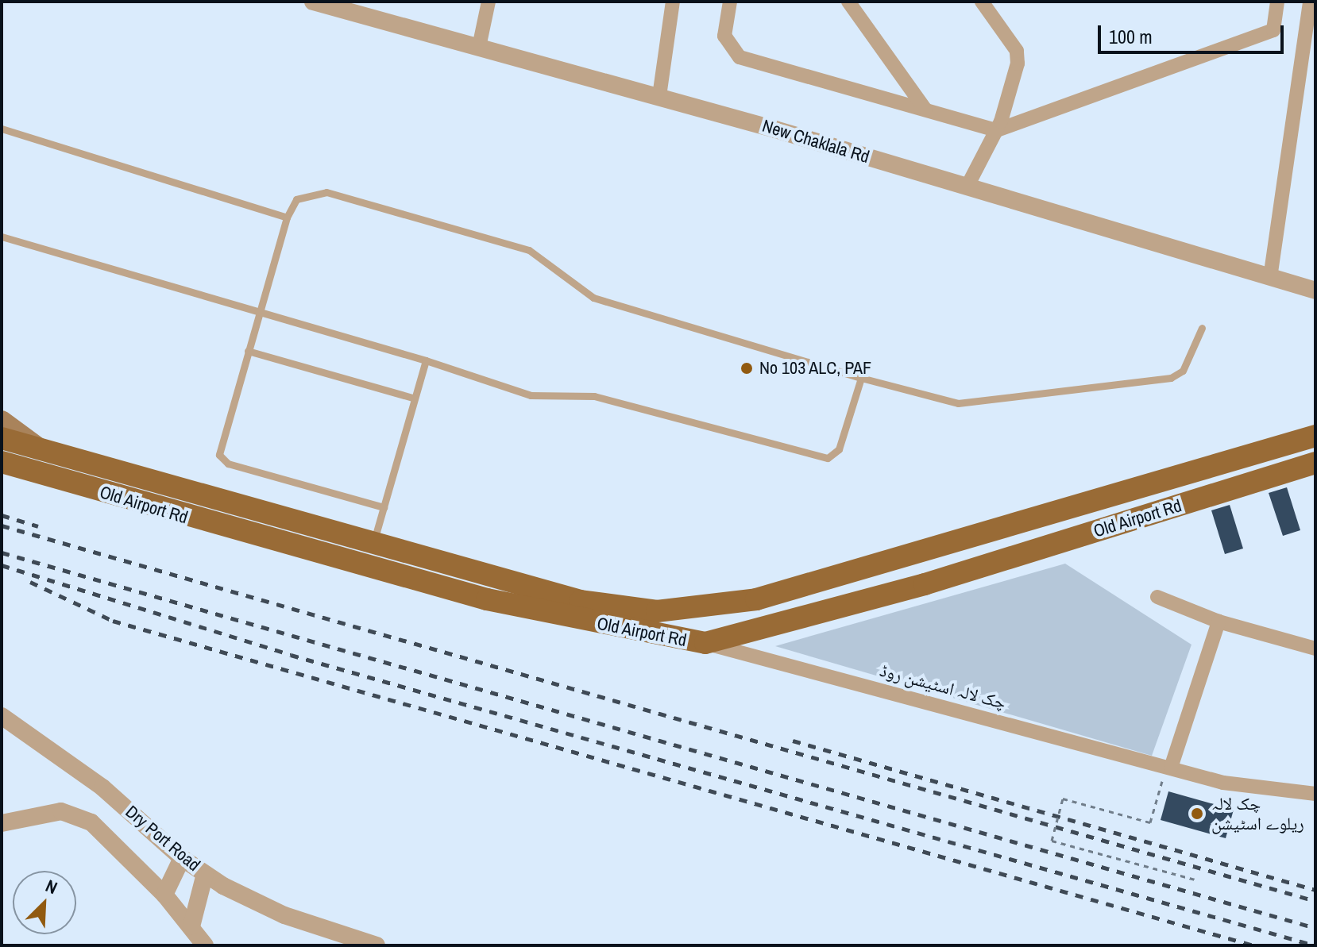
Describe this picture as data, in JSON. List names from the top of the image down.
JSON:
{
  "streets": {
    "main road": ["Old Airport Rd"],
    "street": ["New Chaklala Rd", "چک لالہ اسٹیشن روڈ", "Dry Port Road"]
  },
  "crossings": [
    ["Old Airport Rd", "چک لالہ اسٹیشن روڈ"]
  ],
  "places": ["No 103 ALC, PAF", "چک لالہ ریلوے اسٹیشن"],
  "scale_bar": "100 m",
  "north": "top right"
}
